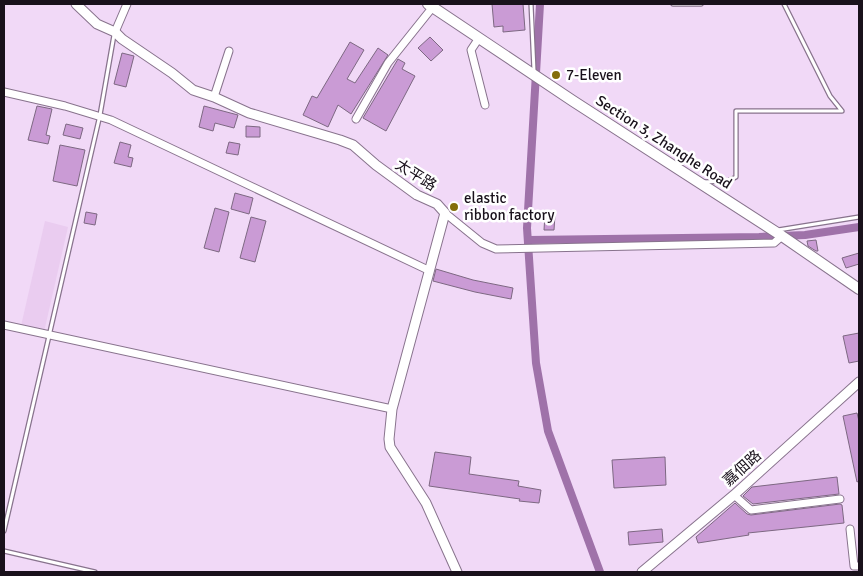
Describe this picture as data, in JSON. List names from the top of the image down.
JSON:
{
  "streets": {
    "main road": ["Section 3, Zhanghe Road"],
    "street": ["太平路", "嘉佃路"]
  },
  "places": ["7-Eleven", "elastic ribbon factory"]
}
